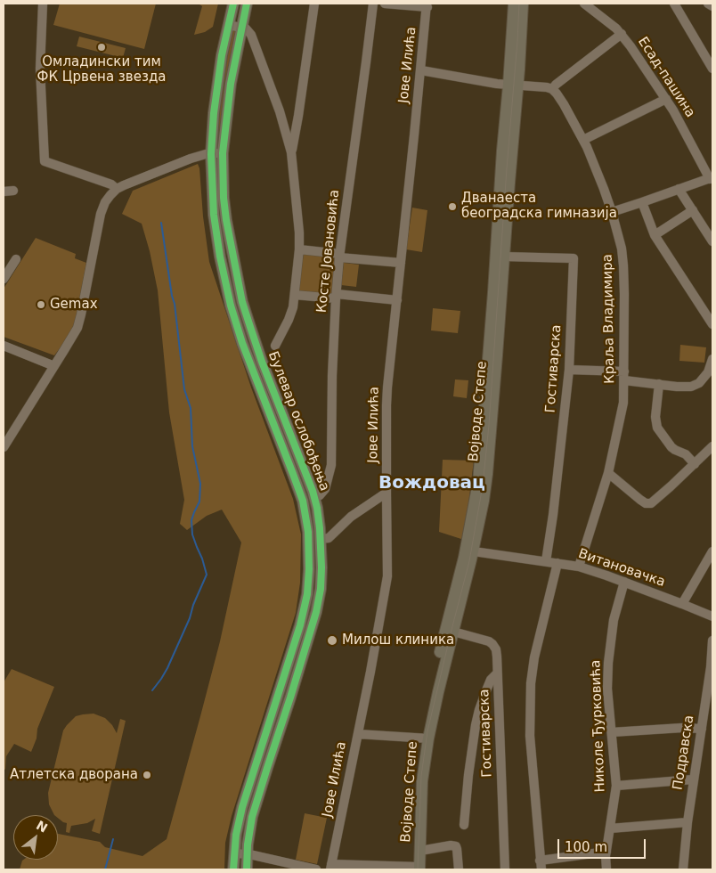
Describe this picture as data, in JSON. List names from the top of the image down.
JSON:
{
  "streets": {
    "main road": ["Војводе Степе", "Булевар ослобођења"],
    "street": [
      "Јове Илића",
      "Есад-пашина",
      "Косте Јовановића",
      "Краља Владимира",
      "Гостиварска",
      "Витановачка",
      "Николе Ђурковића",
      "Подравска"
    ]
  },
  "crossings": [
    ["Косте Јовановића", "Булевар ослобођења"],
    ["Краља Владимира", "Витановачка"],
    ["Гостиварска", "Војводе Степе"],
    ["Гостиварска", "Витановачка"],
    ["Војводе Степе", "Витановачка"],
    ["Витановачка", "Николе Ђурковића"]
  ],
  "districts": ["Вождовац"],
  "places": [
    "Омладински тим ФК Црвена звезда",
    "Дванаеста београдска гимназија",
    "Gemax",
    "Милош клиника",
    "Атлетска дворана"
  ],
  "scale_bar": "100 m",
  "north": "top right"
}
